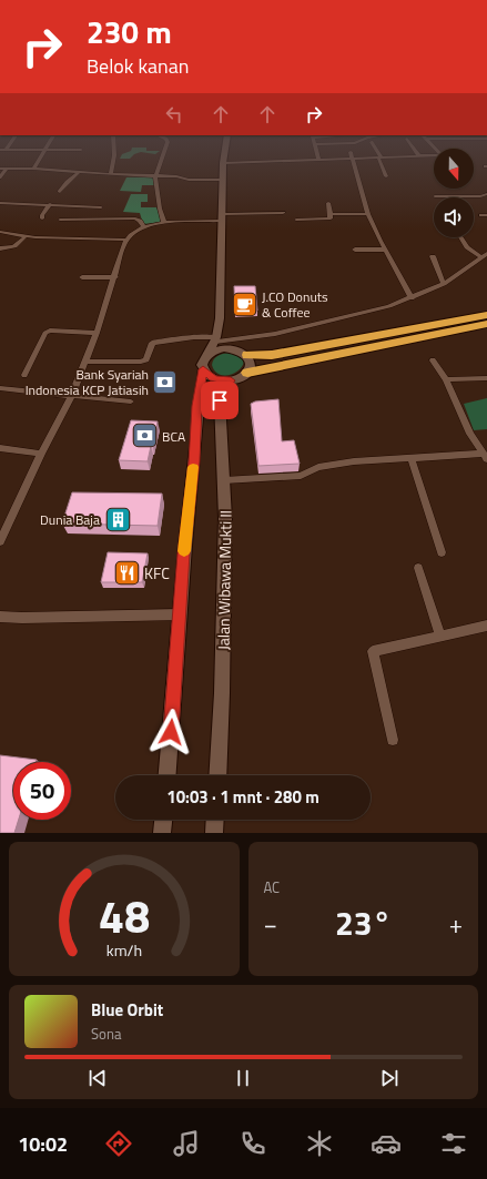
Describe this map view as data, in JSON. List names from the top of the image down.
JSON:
{
  "streets": {
    "main road": ["Jalan Wibawa Mukti II"]
  },
  "places": {
    "cafe": ["J.CO Donuts & Coffee"],
    "bank": ["Bank Syariah Indonesia KCP Jatiasih", "BCA"],
    "building": ["Dunia Baja"],
    "restaurant": ["KFC"]
  },
  "north": "bottom",
  "page": {
    "turn": ["230 m", "Belok kanan"],
    "limit": "50",
    "trip": "10:03 · 1 mnt · 280 m",
    "tile": "AC",
    "heat": ["−", "23°", "+"],
    "song": ["Blue Orbit", "Sona"],
    "tabs": "10:02",
    "gauge": ["48", "km/h"]
  }
}
